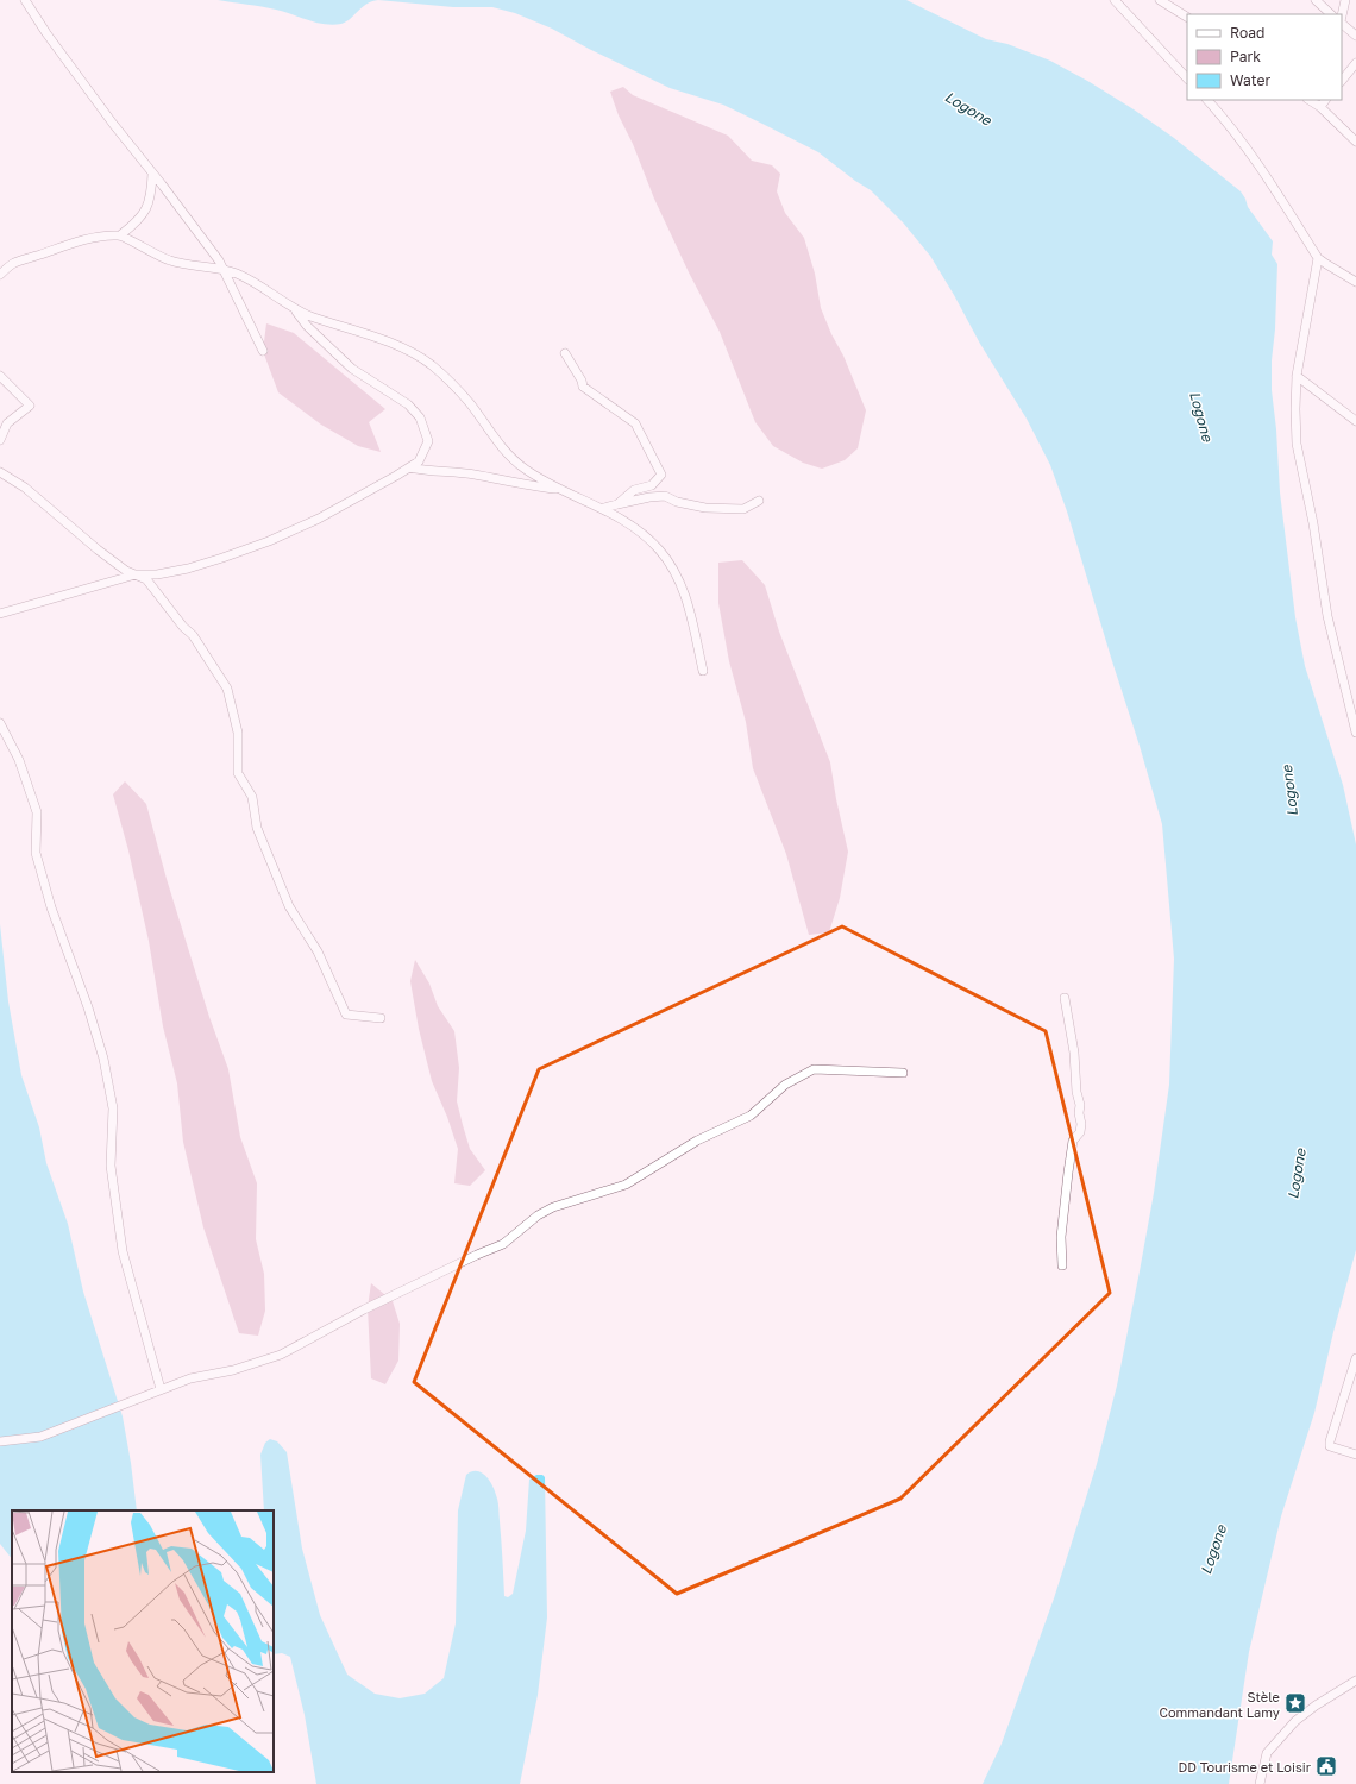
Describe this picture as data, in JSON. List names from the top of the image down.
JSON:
{
  "water": ["Logone"],
  "places": {
    "place": ["Stèle Commandant Lamy"],
    "public building": ["DD Tourisme et Loisir"]
  },
  "legend": ["Road", "Park", "Water"]
}
